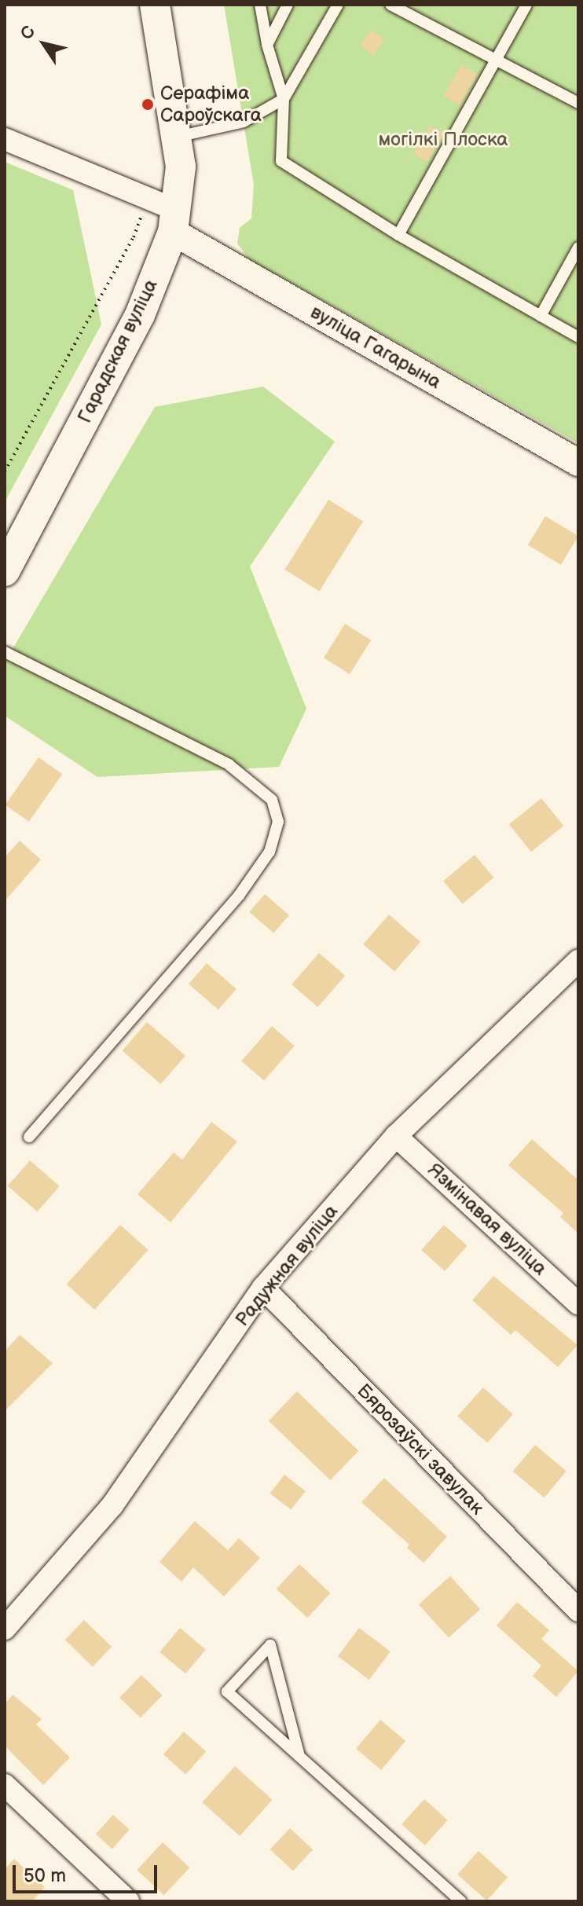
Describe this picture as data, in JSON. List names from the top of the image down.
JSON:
{
  "streets": {
    "main road": ["Гарадская вуліца"],
    "street": [
      "вуліца Гагарына",
      "Язмінавая вуліца",
      "Радужная вуліца",
      "Бярозаўскі завулак"
    ]
  },
  "crossings": [
    ["вуліца Гагарына", "Гарадская вуліца"],
    ["Язмінавая вуліца", "Радужная вуліца"],
    ["Радужная вуліца", "Бярозаўскі завулак"]
  ],
  "parks": ["могілкі Плоска"],
  "places": ["Серафіма Сароўскага"],
  "scale_bar": "50 m",
  "north": "top left"
}
